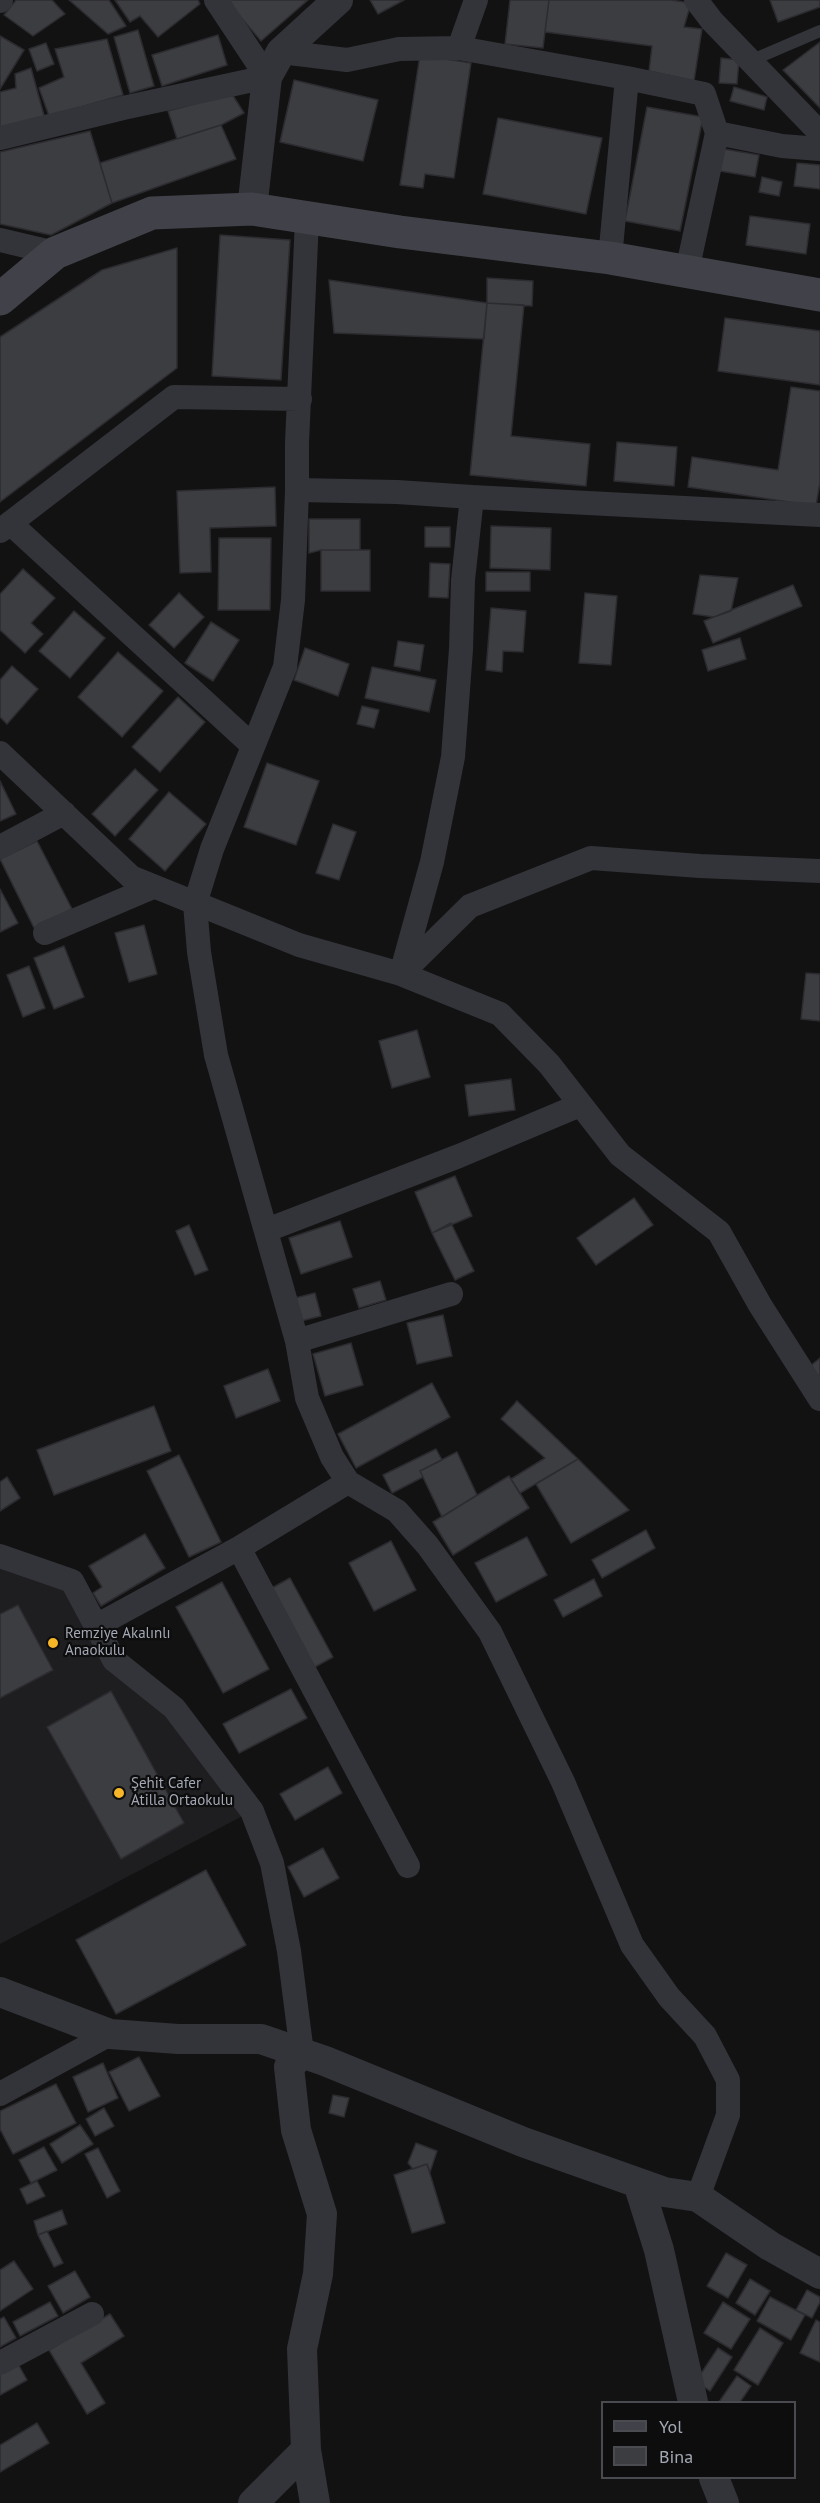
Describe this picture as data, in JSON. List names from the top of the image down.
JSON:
{
  "places": ["Remziye Akalınlı Anaokulu", "Şehit Cafer Atilla Ortaokulu"],
  "legend": ["Yol", "Bina"]
}
